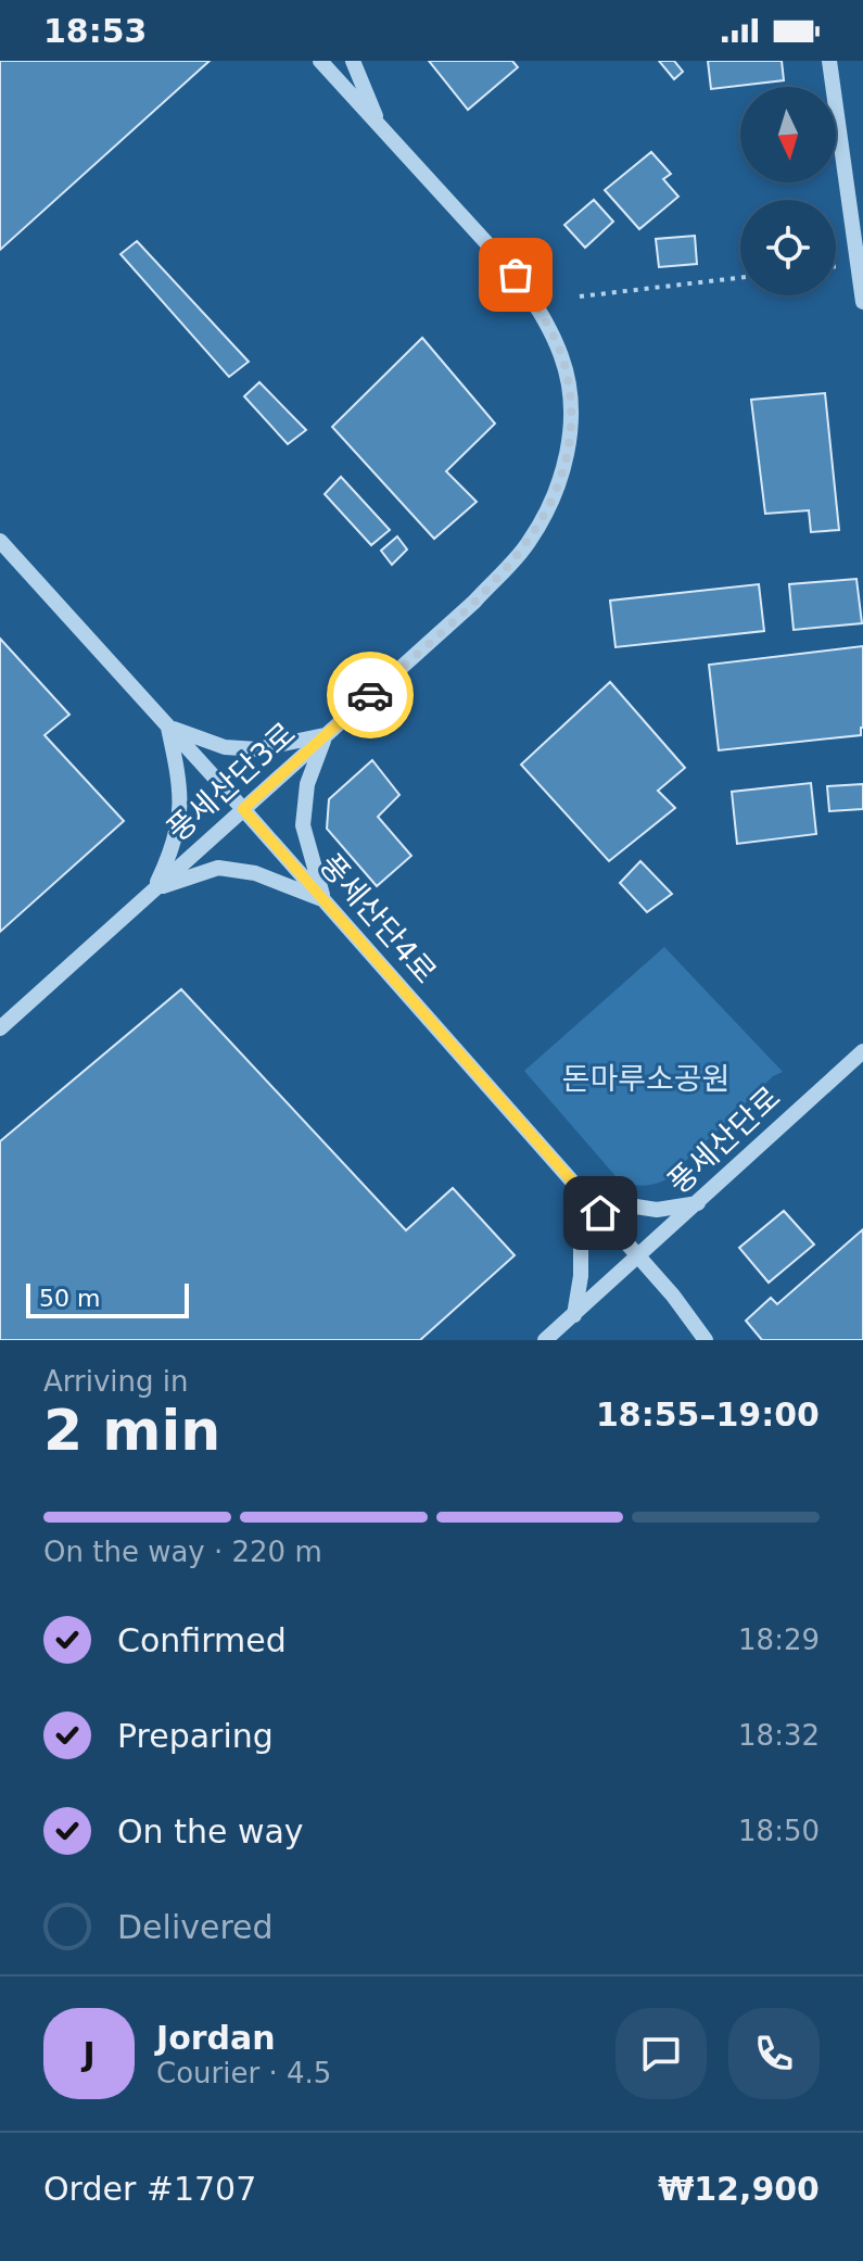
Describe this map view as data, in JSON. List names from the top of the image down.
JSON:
{
  "streets": {
    "street": ["풍세산단3로", "풍세산단4로", "풍세산단로"]
  },
  "crossings": [
    ["풍세산단3로", "풍세산단4로"],
    ["풍세산단4로", "풍세산단로"]
  ],
  "parks": ["돈마루소공원"],
  "scale_bar": "50 m",
  "north": "bottom",
  "page": {
    "status": "18:53",
    "scale": "50 m",
    "heading": ["2 min", "Arriving in", "18:55–19:00"],
    "panel": [
      "Jordan",
      "Courier · 4.5",
      "Order #1707",
      "₩12,900"
    ],
    "bar": "On the way · 220 m",
    "list": [
      ["Confirmed", "18:29"],
      ["Preparing", "18:32"],
      ["On the way", "18:50"],
      "Delivered"
    ],
    "round": "J"
  }
}
